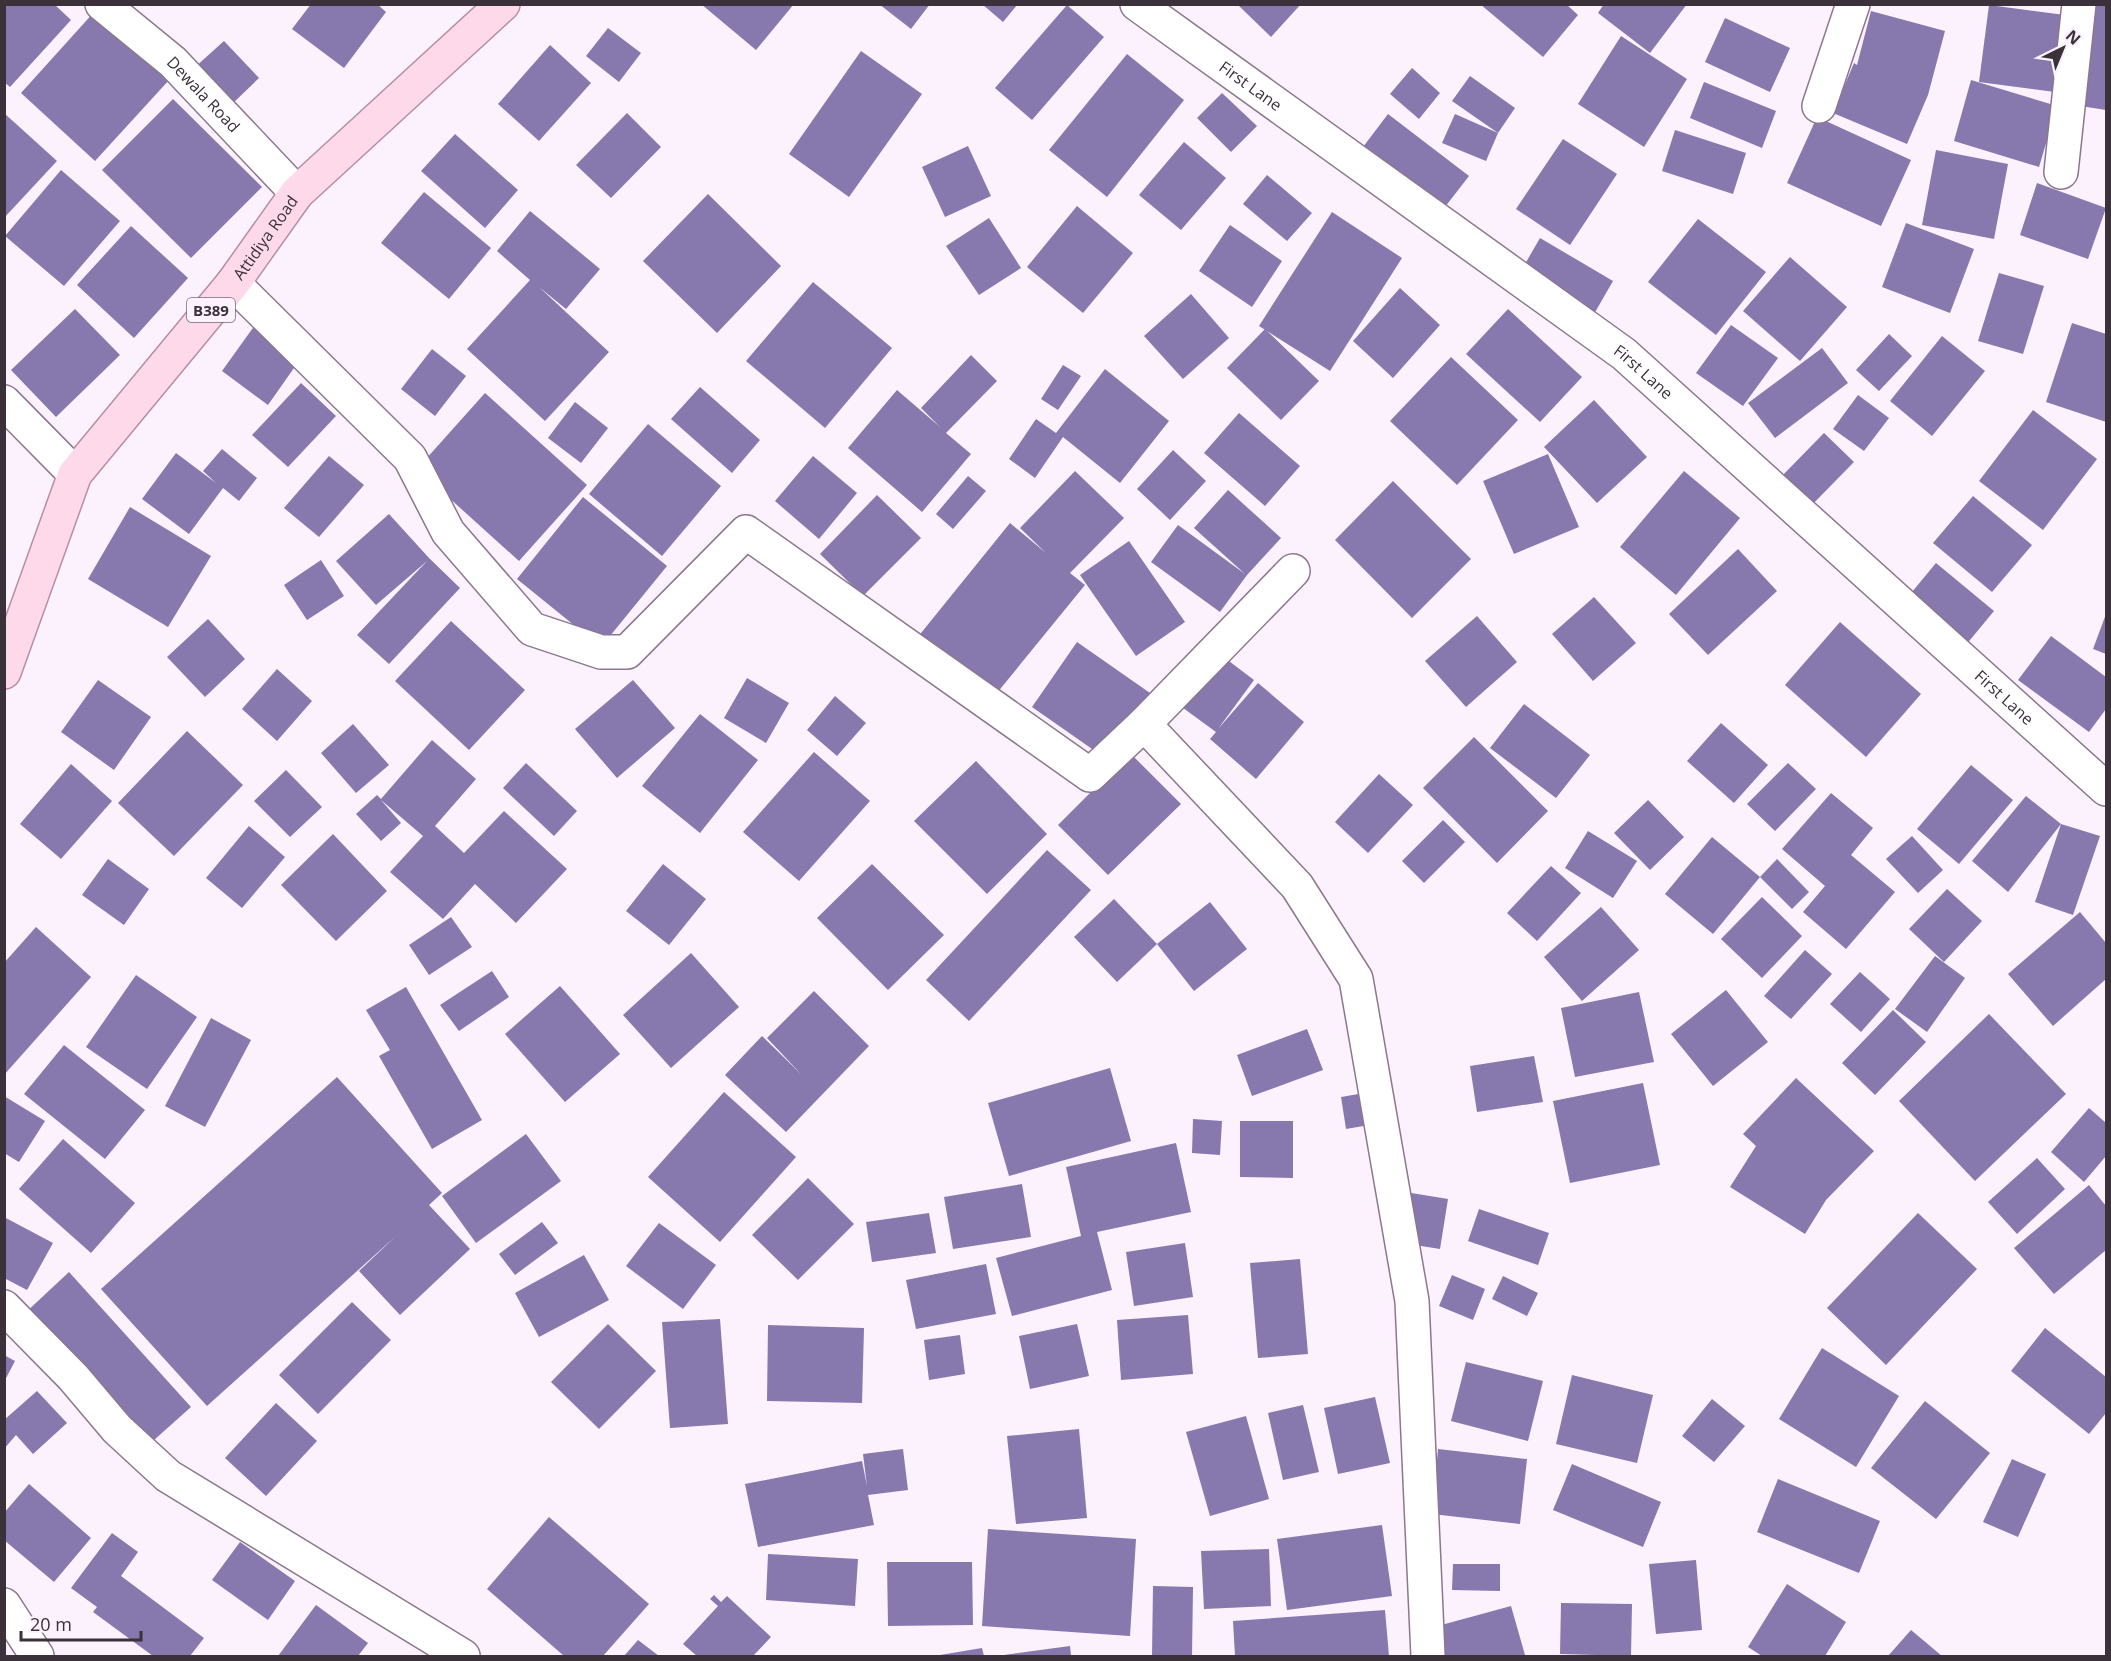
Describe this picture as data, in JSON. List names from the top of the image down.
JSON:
{
  "streets": {
    "main road": ["Attidiya Road", "B389"],
    "street": ["First Lane", "Dewala Road"]
  },
  "crossings": [
    ["Dewala Road", "Attidiya Road"]
  ],
  "scale_bar": "20 m",
  "north": "top right"
}
